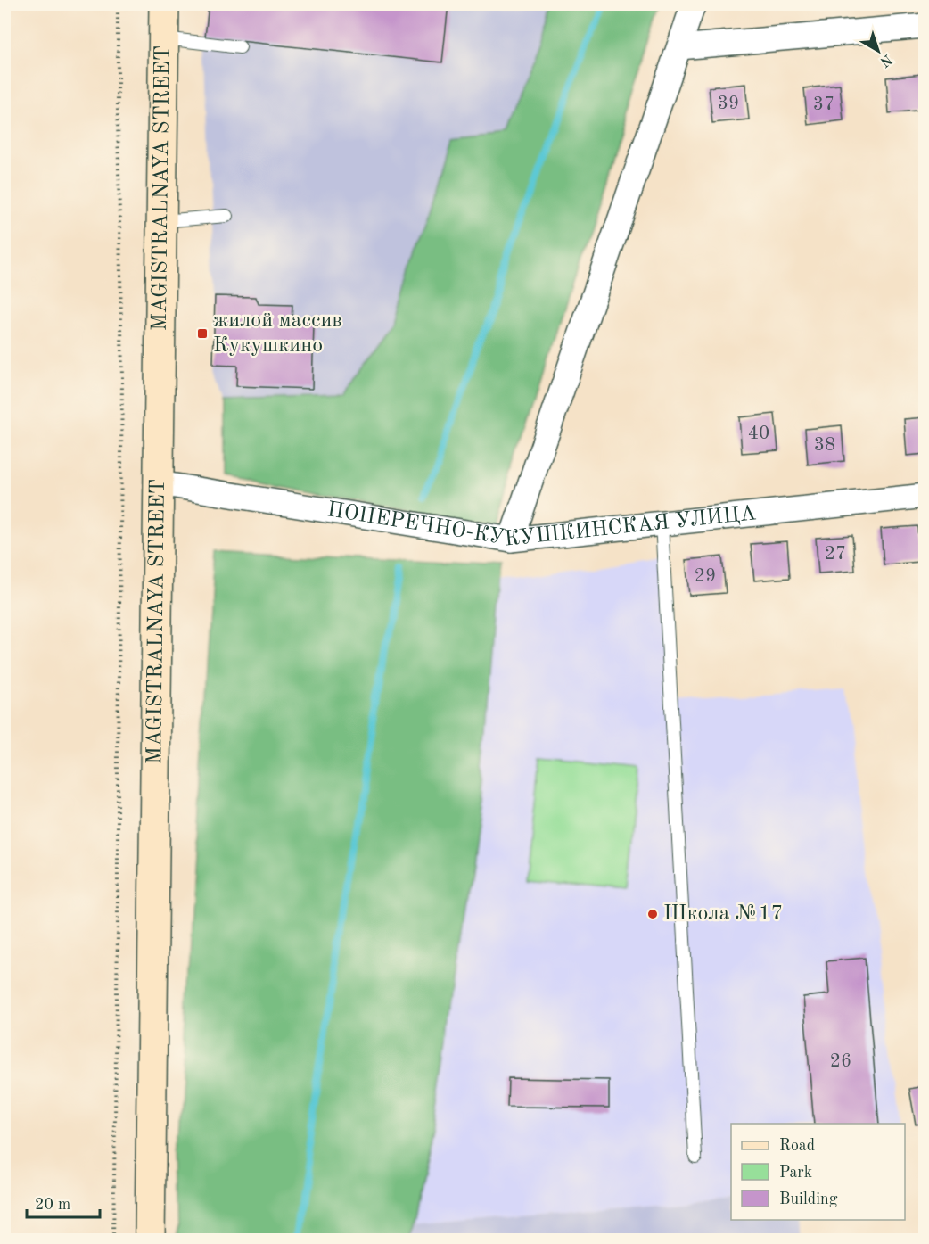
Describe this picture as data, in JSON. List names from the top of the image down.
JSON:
{
  "streets": {
    "main road": ["MAGISTRALNAYA STREET"],
    "street": ["ПОПЕРЕЧНО-КУКУШКИНСКАЯ УЛИЦА"]
  },
  "crossings": [
    ["MAGISTRALNAYA STREET", "ПОПЕРЕЧНО-КУКУШКИНСКАЯ УЛИЦА"]
  ],
  "places": {
    "transit": ["жилой массив Кукушкино"],
    "other": ["Школа №17"]
  },
  "house_numbers": [
    "39",
    "37",
    "40",
    "38",
    "27",
    "29",
    "26"
  ],
  "legend": ["Road", "Park", "Building"],
  "scale_bar": "20 m",
  "north": "bottom right"
}
